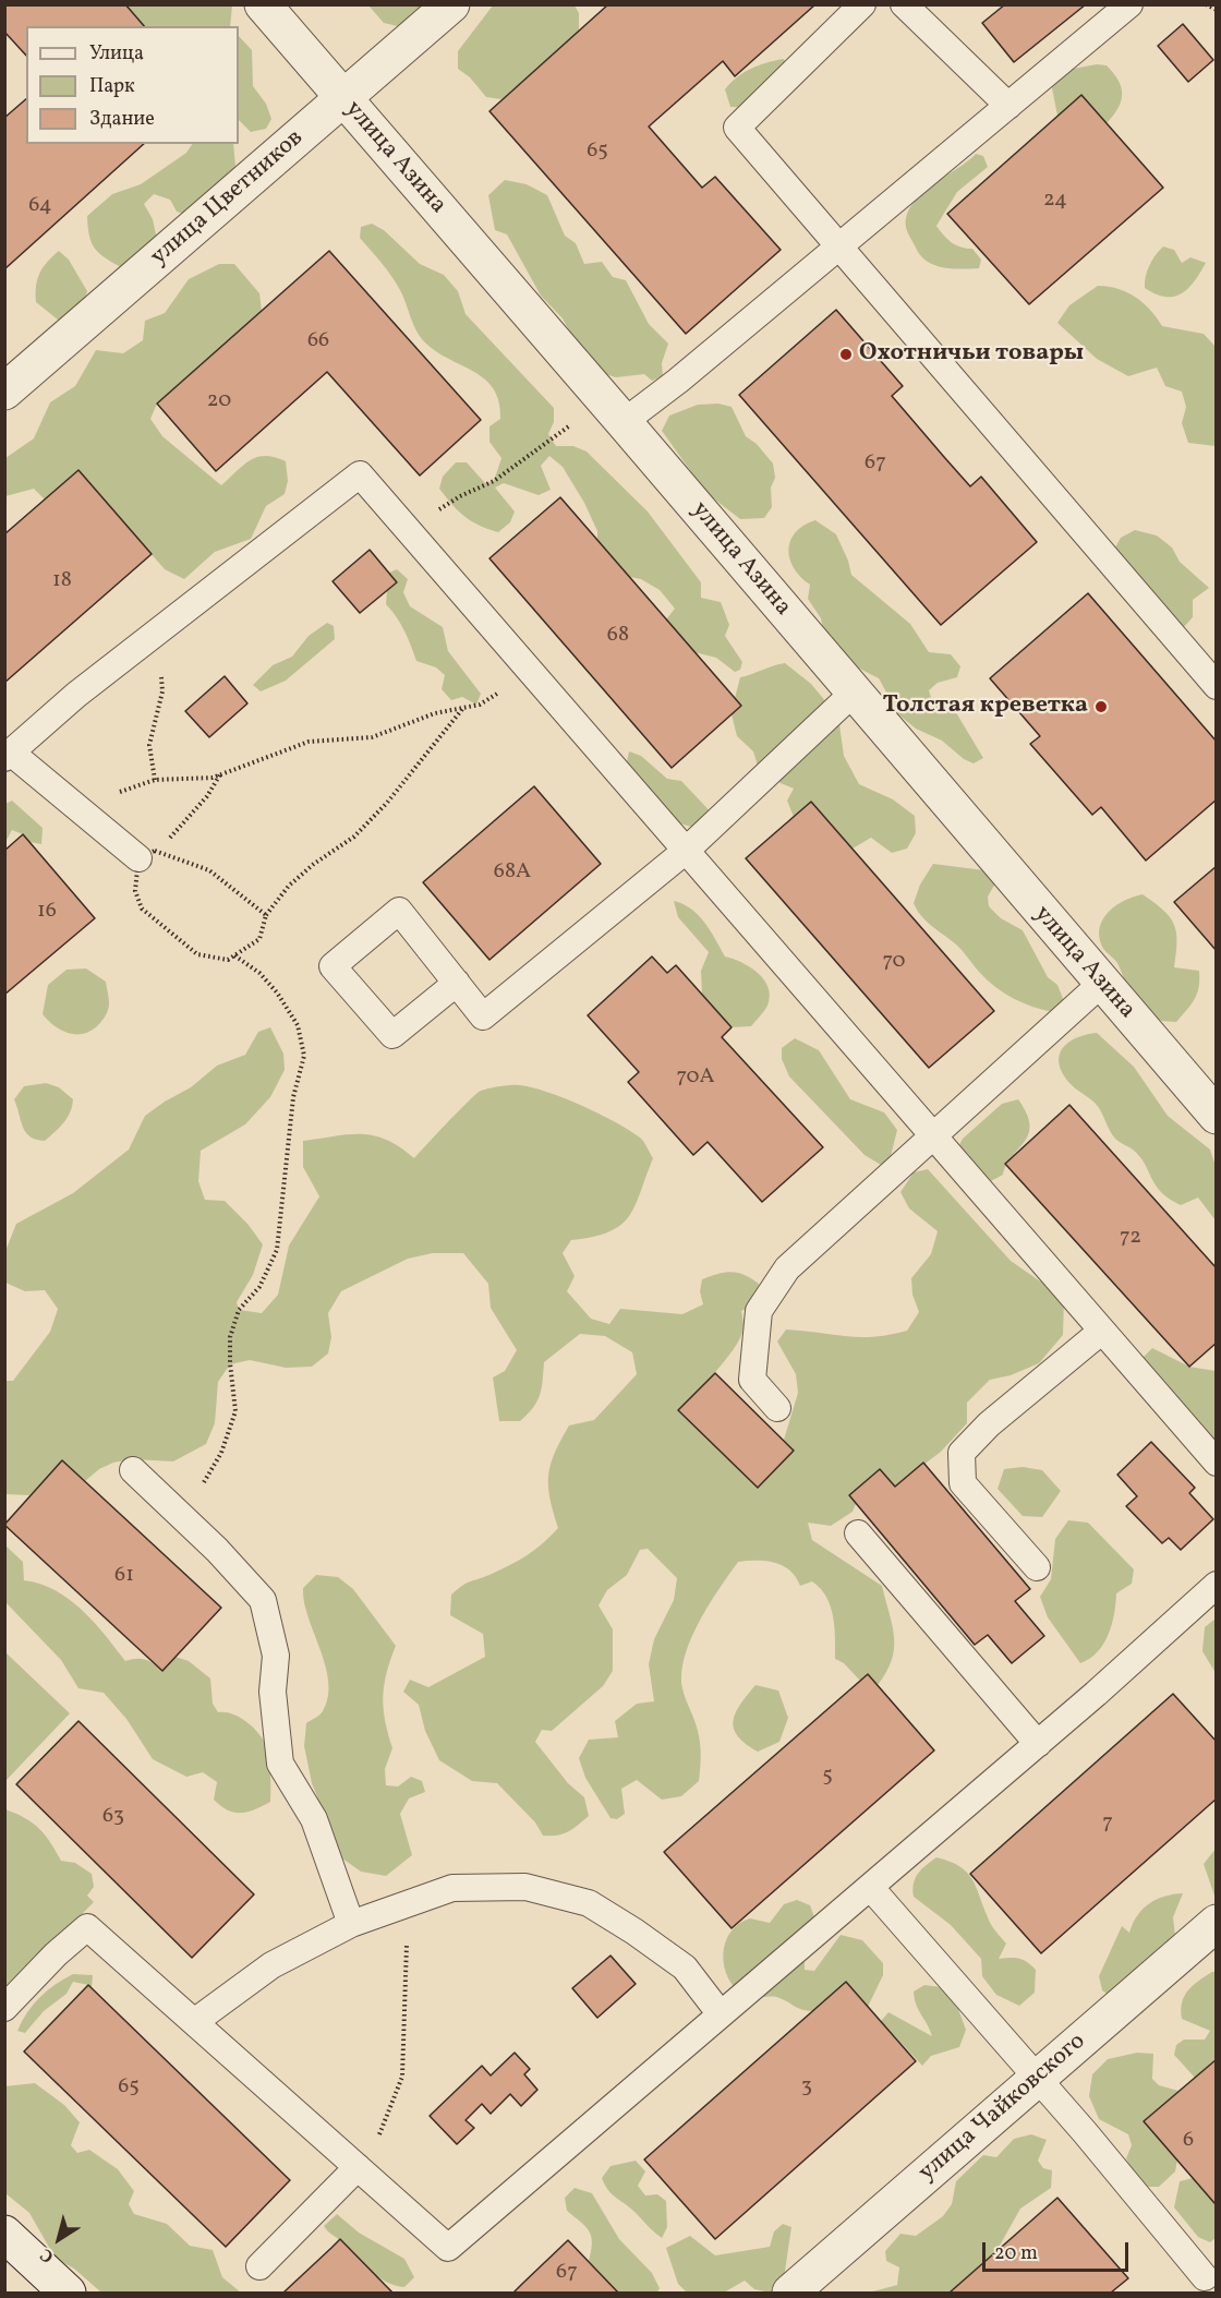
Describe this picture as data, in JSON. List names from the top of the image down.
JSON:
{
  "streets": {
    "street": ["улица Азина", "улица Цветников", "улица Чайковского"]
  },
  "crossings": [
    ["улица Азина", "улица Цветников"]
  ],
  "places": ["Охотничьи товары", "Толстая креветка"],
  "house_numbers": [
    "65",
    "24",
    "64",
    "66",
    "20",
    "67",
    "18",
    "68",
    "68А",
    "16",
    "70",
    "70А",
    "72",
    "61",
    "5",
    "63",
    "7",
    "65",
    "3",
    "6",
    "67"
  ],
  "legend": ["Улица", "Парк", "Здание"],
  "scale_bar": "20 m",
  "north": "bottom left"
}
